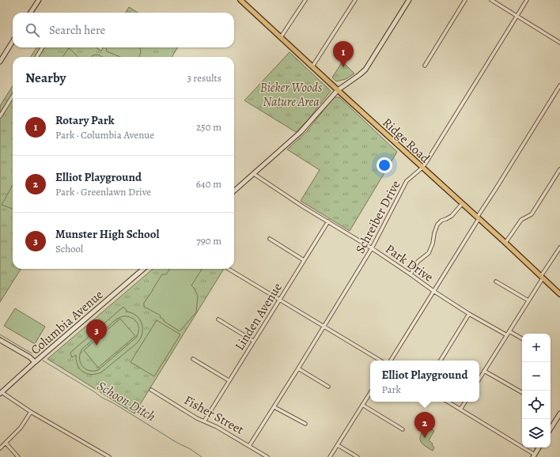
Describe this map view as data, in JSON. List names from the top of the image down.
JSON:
{
  "streets": {
    "main road": ["Ridge Road"],
    "street": [
      "Schreiber Drive",
      "Park Drive",
      "Linden Avenue",
      "Columbia Avenue",
      "Fisher Street"
    ]
  },
  "crossings": [
    ["Ridge Road", "Schreiber Drive"],
    ["Schreiber Drive", "Park Drive"],
    ["Schreiber Drive", "Fisher Street"],
    ["Park Drive", "Linden Avenue"],
    ["Linden Avenue", "Fisher Street"]
  ],
  "water": ["Schoon Ditch"],
  "parks": ["Bieker Woods Nature Area"],
  "page": {
    "search": "Search here",
    "pins": ["1", "3", "2"],
    "heading": ["Nearby", "3 results"],
    "list": [
      {
        "mark": "1",
        "name": "Rotary Park",
        "note": "Park · Columbia Avenue",
        "value": "250 m"
      },
      {
        "mark": "2",
        "name": "Elliot Playground",
        "note": "Park · Greenlawn Drive",
        "value": "640 m"
      },
      {
        "mark": "3",
        "name": "Munster High School",
        "note": "School",
        "value": "790 m"
      }
    ],
    "map_buttons": ["+", "−"],
    "popup": ["Elliot Playground", "Park"]
  }
}
